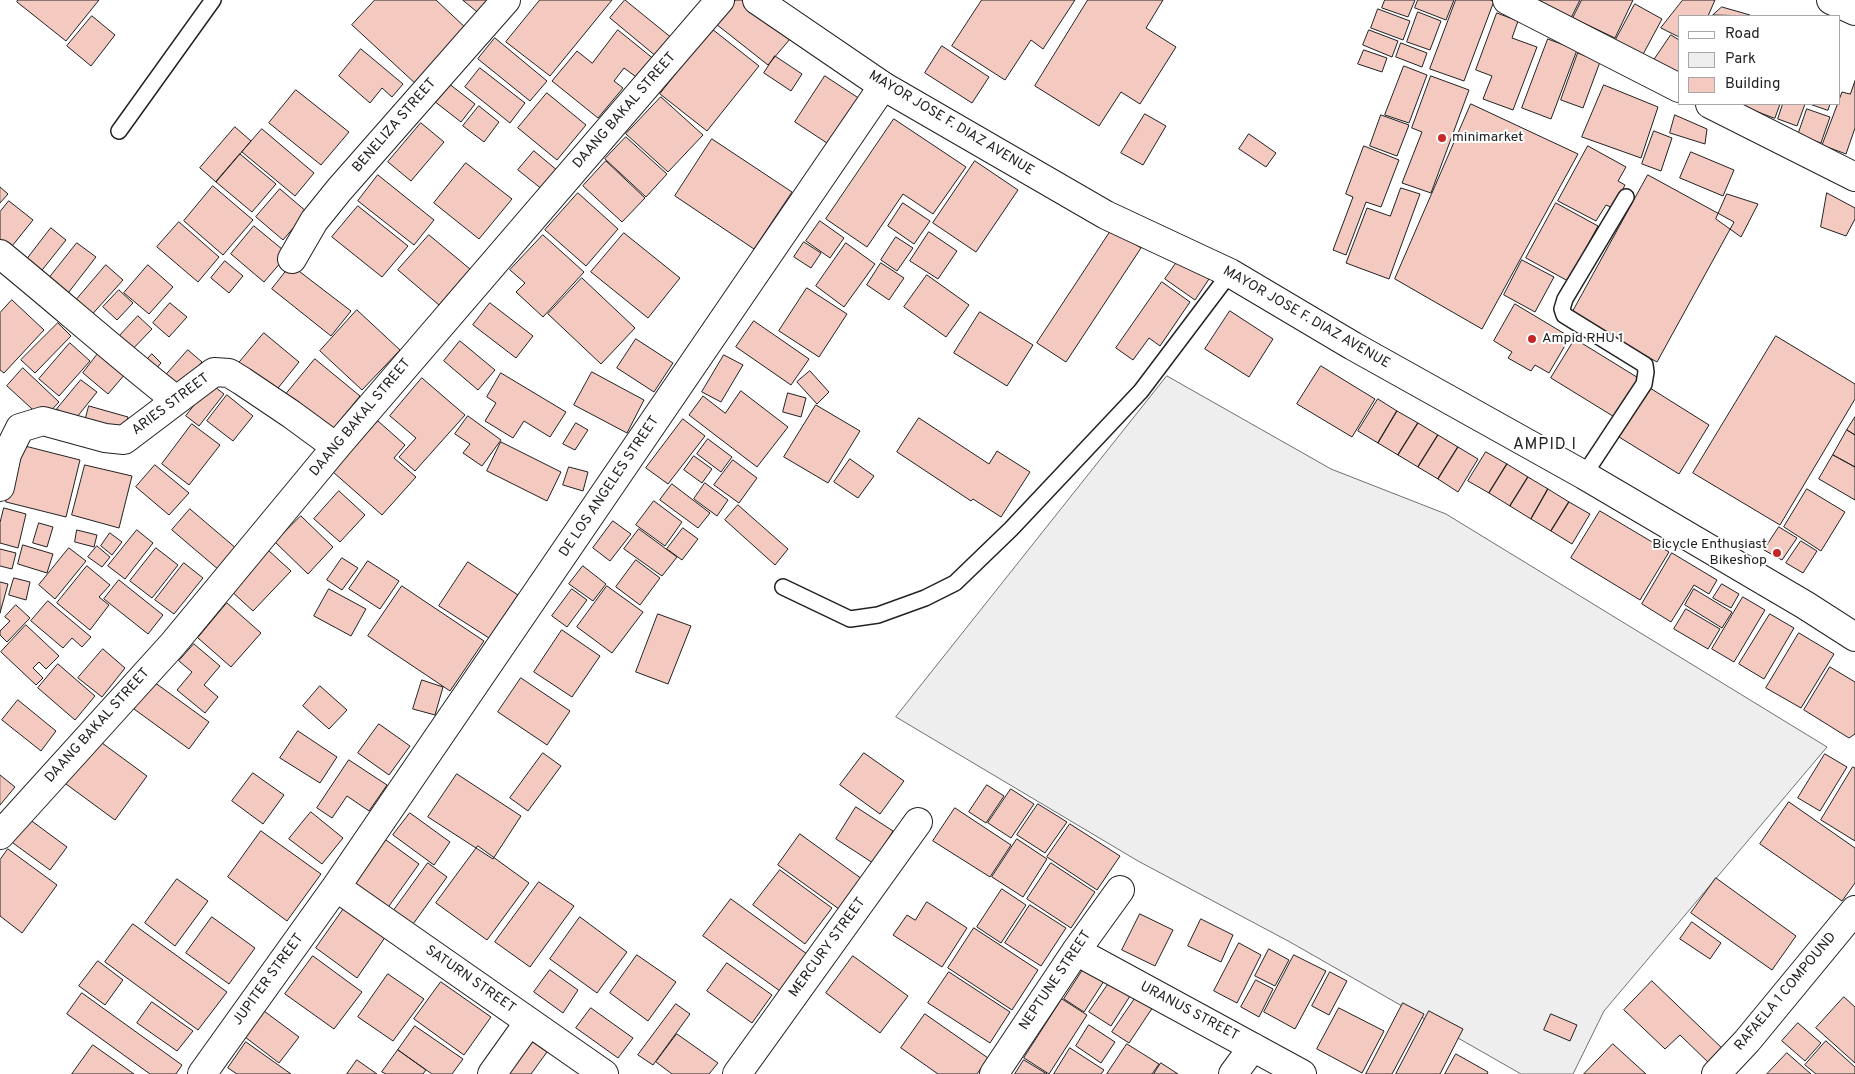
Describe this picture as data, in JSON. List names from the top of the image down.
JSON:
{
  "streets": {
    "street": [
      "DAANG BAKAL STREET",
      "MAYOR JOSE F. DIAZ AVENUE",
      "BENELIZA STREET",
      "ARIES STREET",
      "DE LOS ANGELES STREET",
      "MERCURY STREET",
      "JUPITER STREET",
      "SATURN STREET",
      "NEPTUNE STREET",
      "RAFAELA 1 COMPOUND",
      "URANUS STREET"
    ]
  },
  "crossings": [
    ["DAANG BAKAL STREET", "ARIES STREET"],
    ["MAYOR JOSE F. DIAZ AVENUE", "DE LOS ANGELES STREET"],
    ["DE LOS ANGELES STREET", "JUPITER STREET"],
    ["DE LOS ANGELES STREET", "SATURN STREET"],
    ["JUPITER STREET", "SATURN STREET"],
    ["NEPTUNE STREET", "URANUS STREET"]
  ],
  "districts": ["AMPID I"],
  "places": ["minimarket", "Ampid RHU 1", "Bicycle Enthusiast Bikeshop"],
  "legend": ["Road", "Park", "Building"]
}
